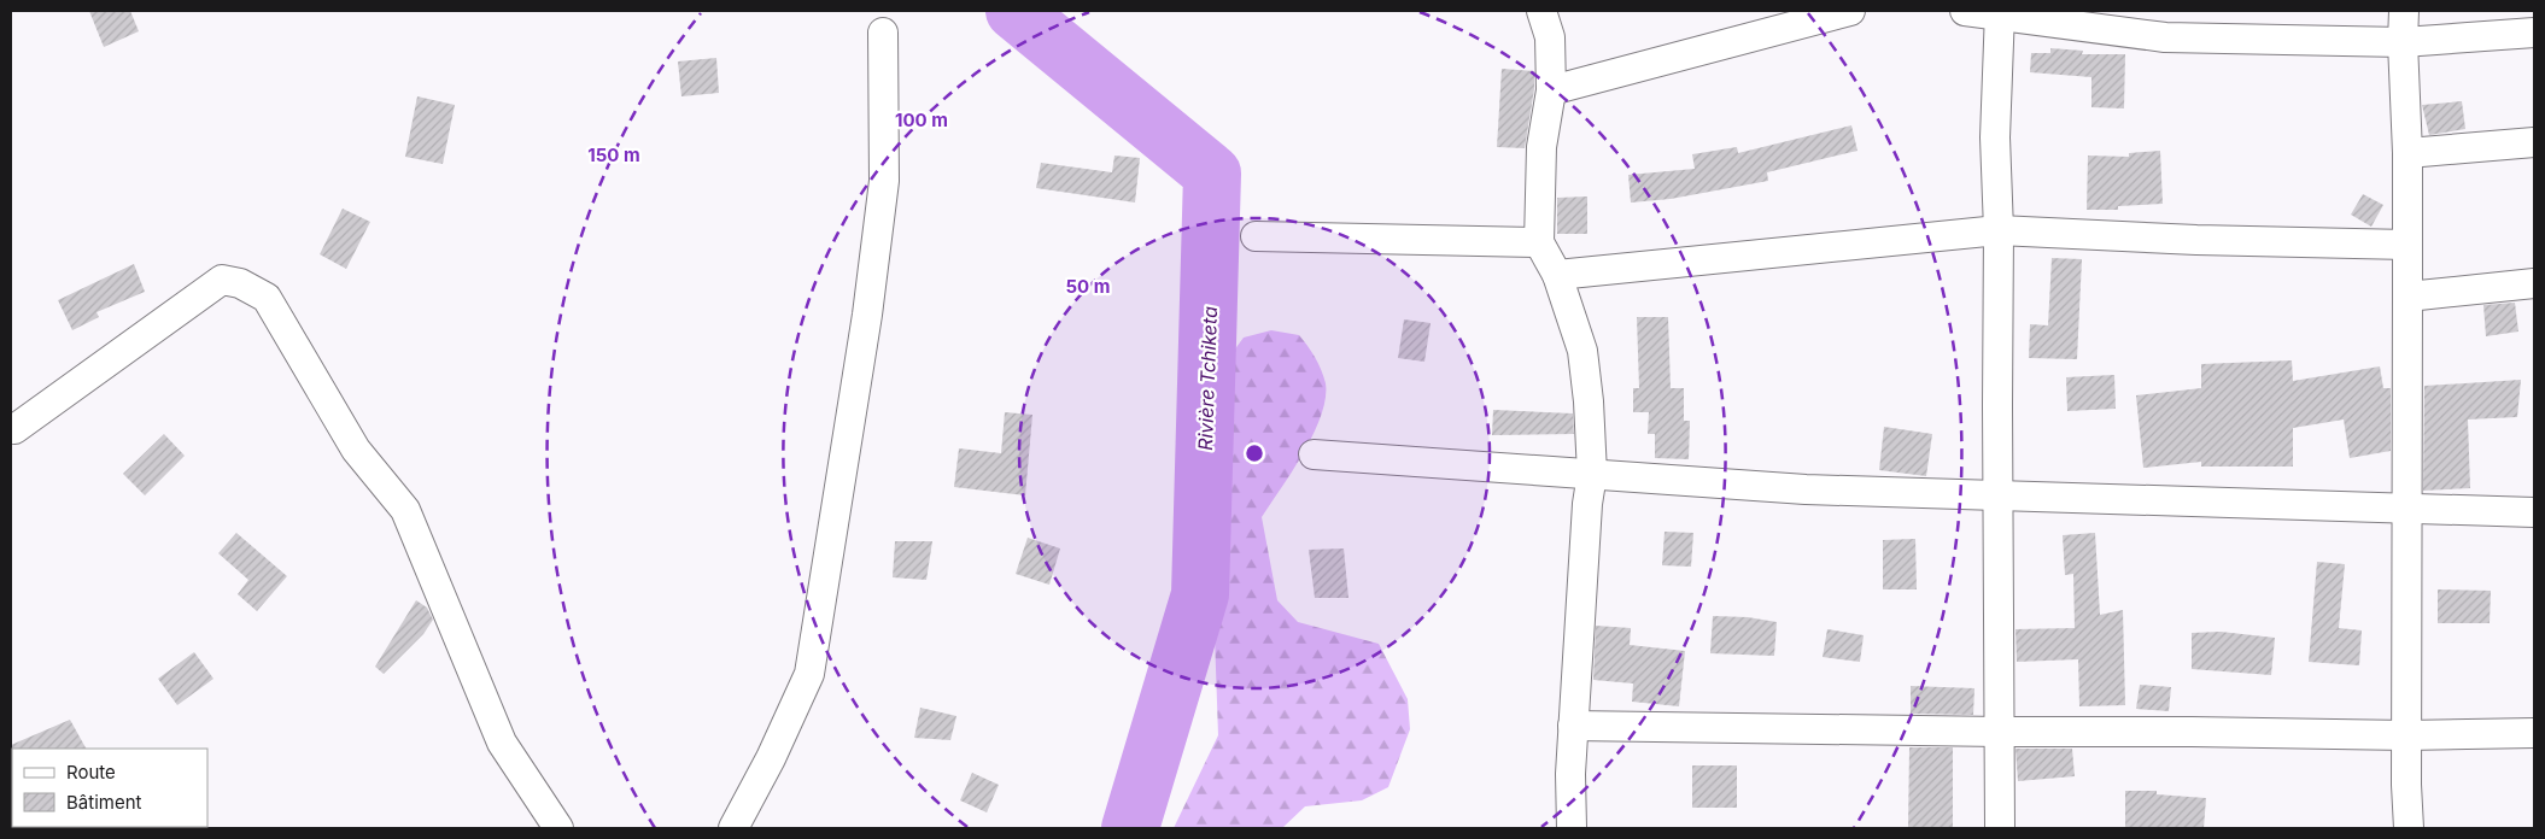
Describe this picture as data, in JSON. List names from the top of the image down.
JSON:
{
  "water": ["Rivière Tchiketa"],
  "legend": ["Route", "Bâtiment"],
  "rings": ["100 m", "150 m", "50 m"]
}
